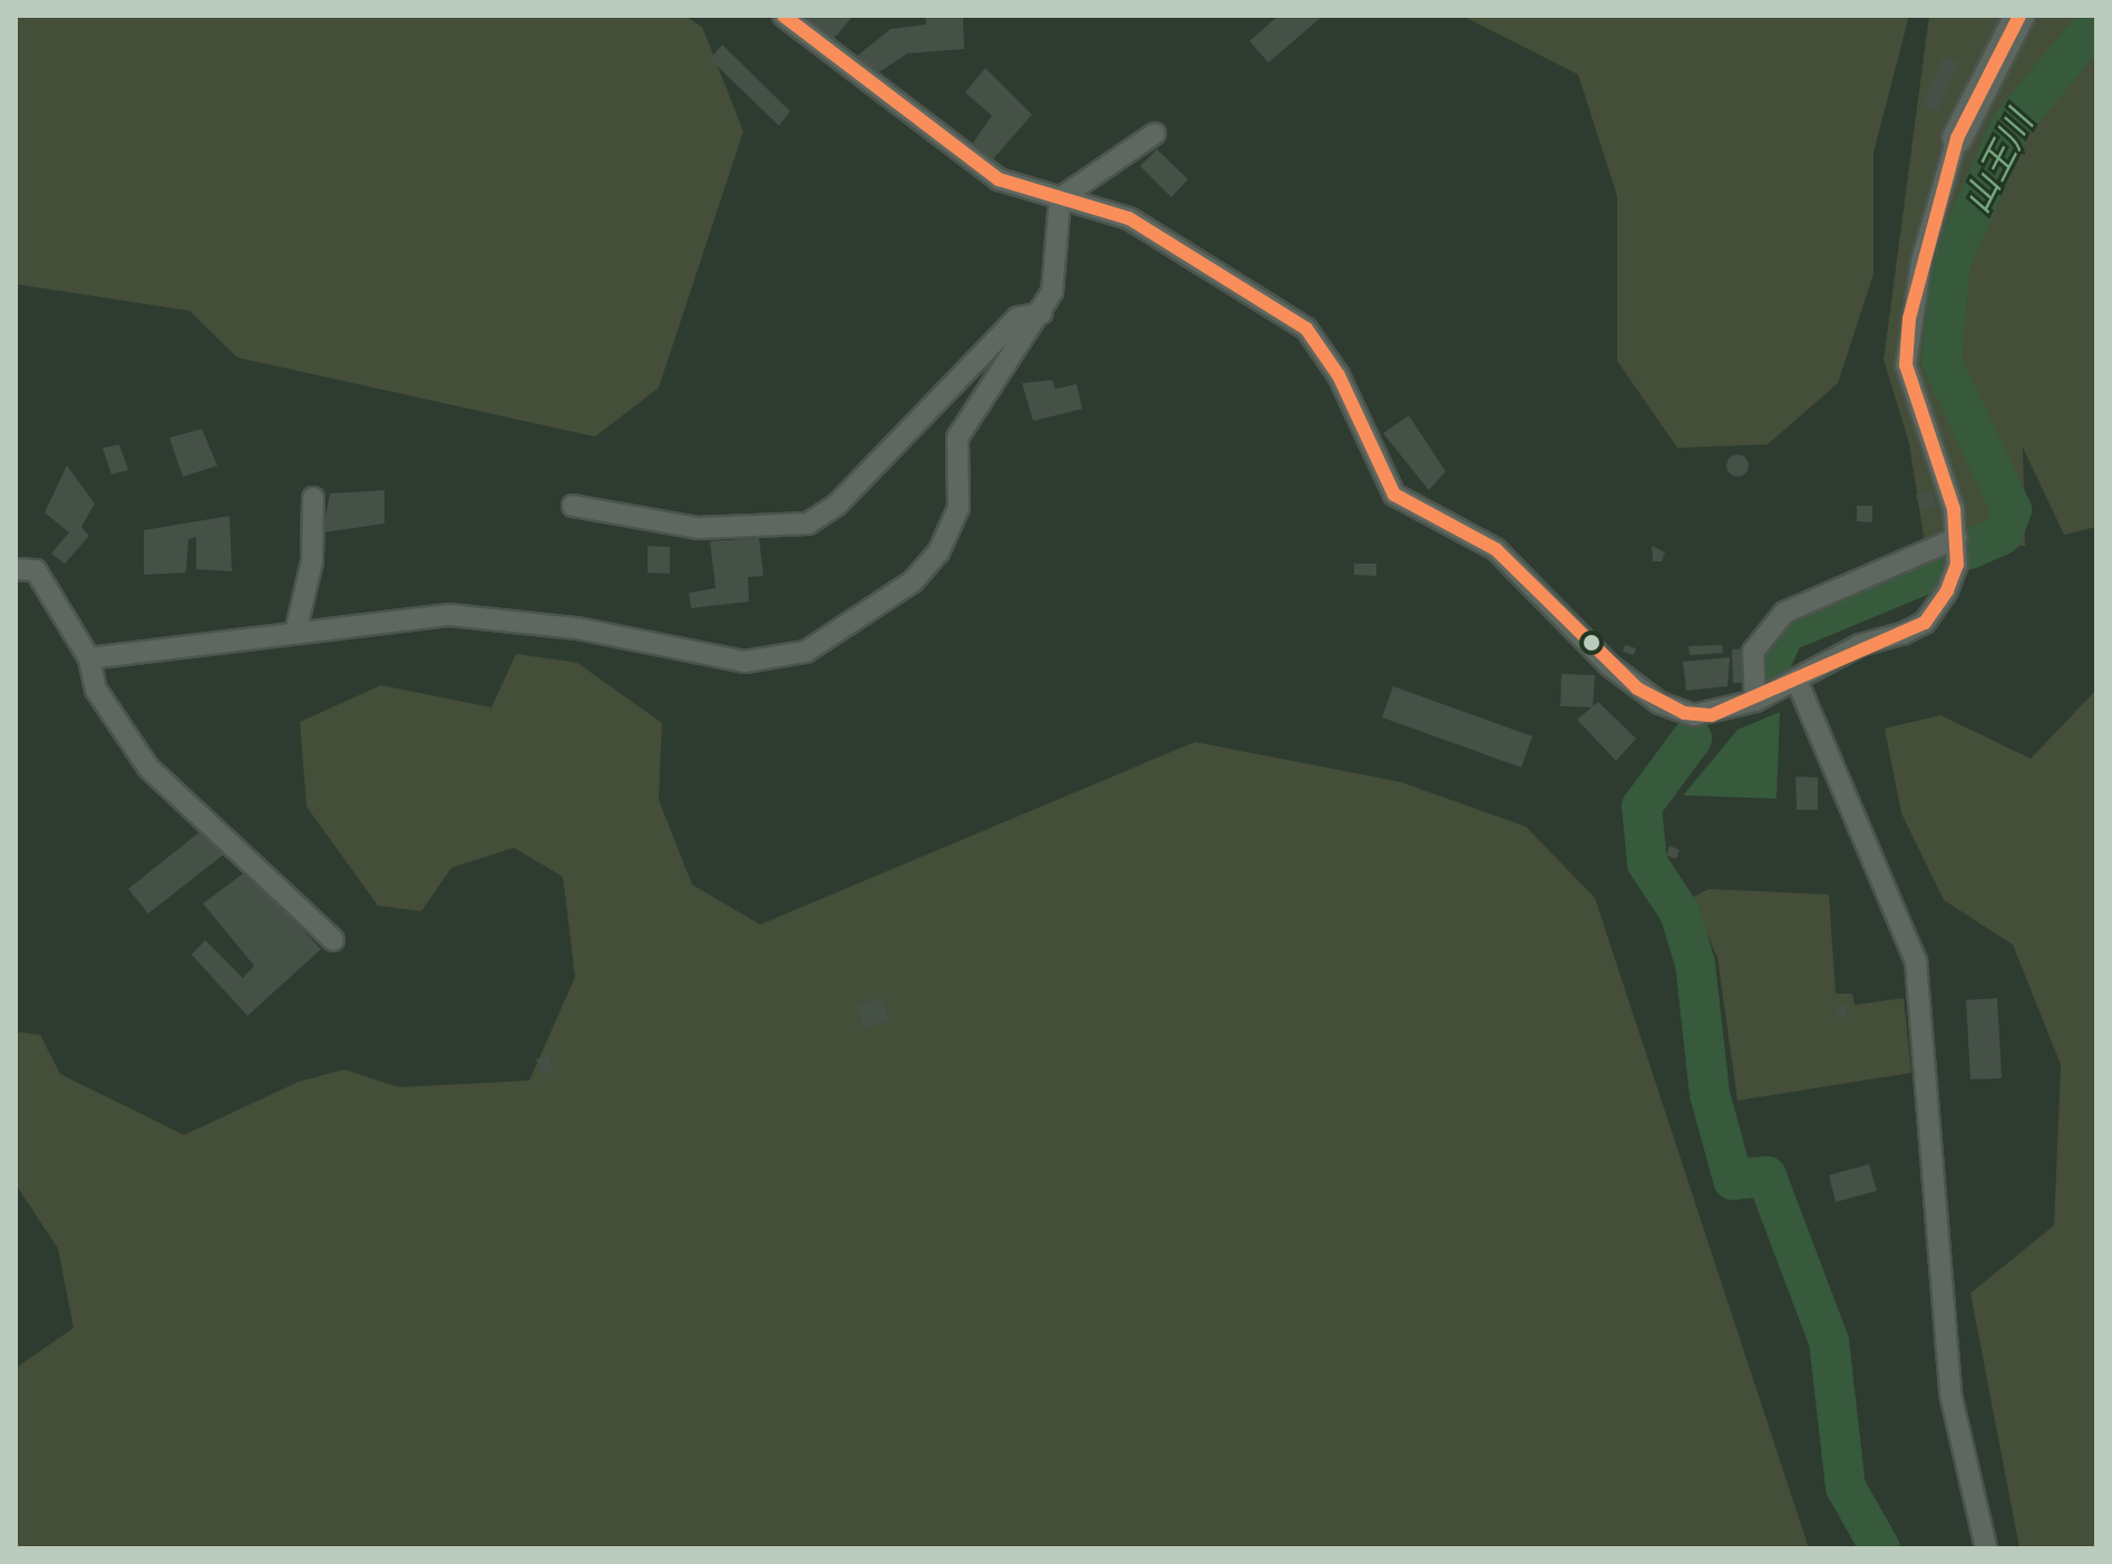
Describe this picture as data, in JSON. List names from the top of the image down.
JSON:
{
  "water": ["山王川"]
}
